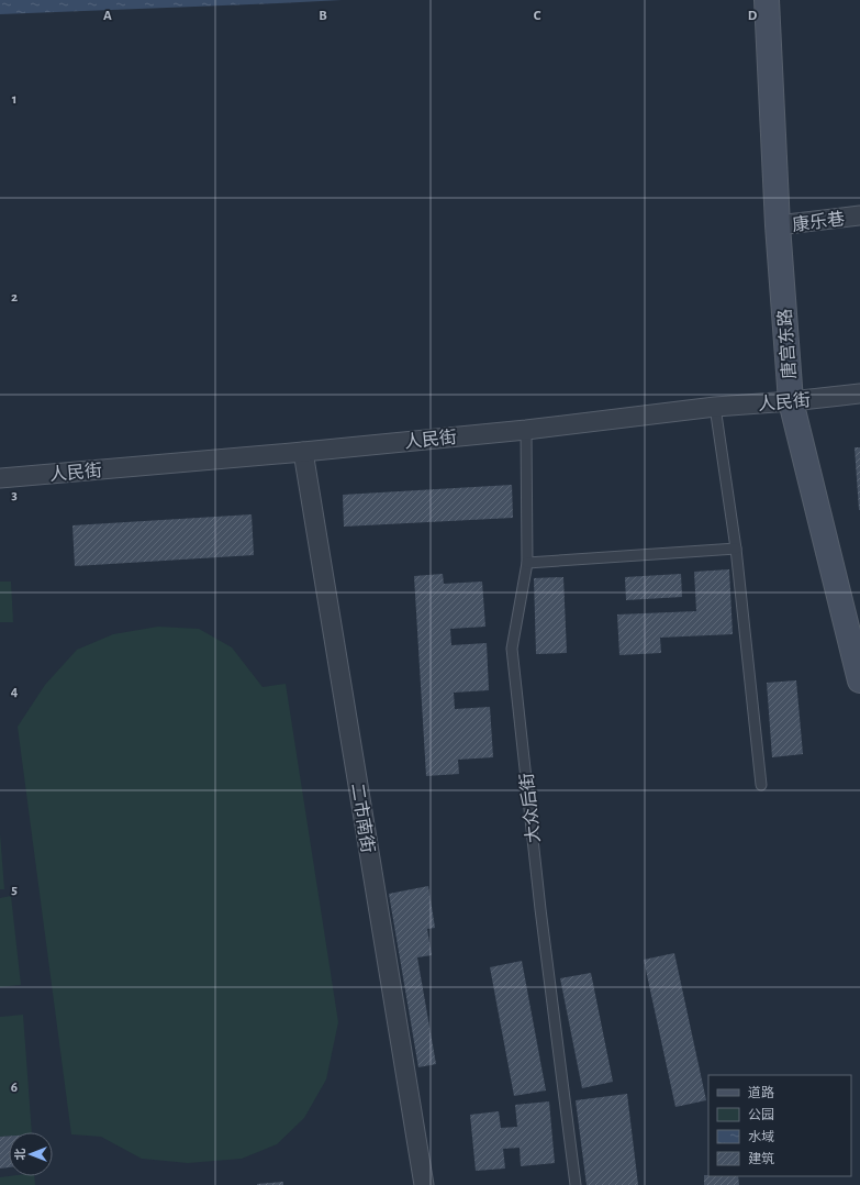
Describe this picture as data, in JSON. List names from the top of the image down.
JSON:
{
  "streets": {
    "street": [
      "康乐巷",
      "唐宫东路",
      "人民街",
      "二市南街"
    ],
    "lane": ["大众后街"]
  },
  "crossings": [
    ["康乐巷", "唐宫东路"],
    ["唐宫东路", "人民街"],
    ["人民街", "大众后街"],
    ["人民街", "二市南街"]
  ],
  "legend": [
    "道路",
    "公园",
    "水域",
    "建筑"
  ],
  "north": "left",
  "grid": {
    "columns": [
      "A",
      "B",
      "C",
      "D"
    ],
    "rows": [
      "1",
      "2",
      "3",
      "4",
      "5",
      "6"
    ]
  }
}
